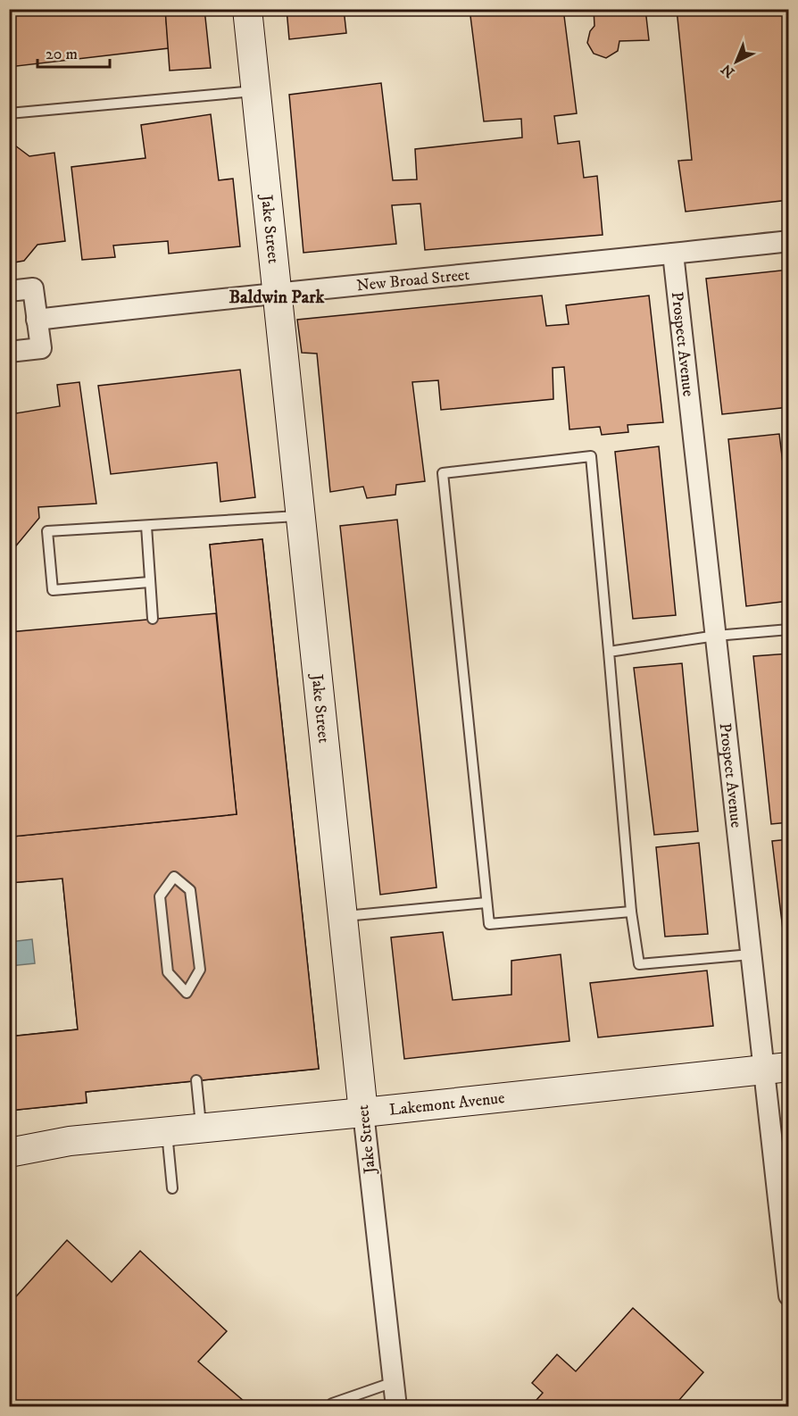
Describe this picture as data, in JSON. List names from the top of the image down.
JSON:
{
  "streets": {
    "street": [
      "Jake Street",
      "New Broad Street",
      "Prospect Avenue",
      "Lakemont Avenue"
    ]
  },
  "crossings": [
    ["Jake Street", "New Broad Street"],
    ["Jake Street", "Lakemont Avenue"],
    ["New Broad Street", "Prospect Avenue"],
    ["Prospect Avenue", "Lakemont Avenue"]
  ],
  "districts": ["Baldwin Park"],
  "scale_bar": "20 m",
  "north": "bottom left"
}
